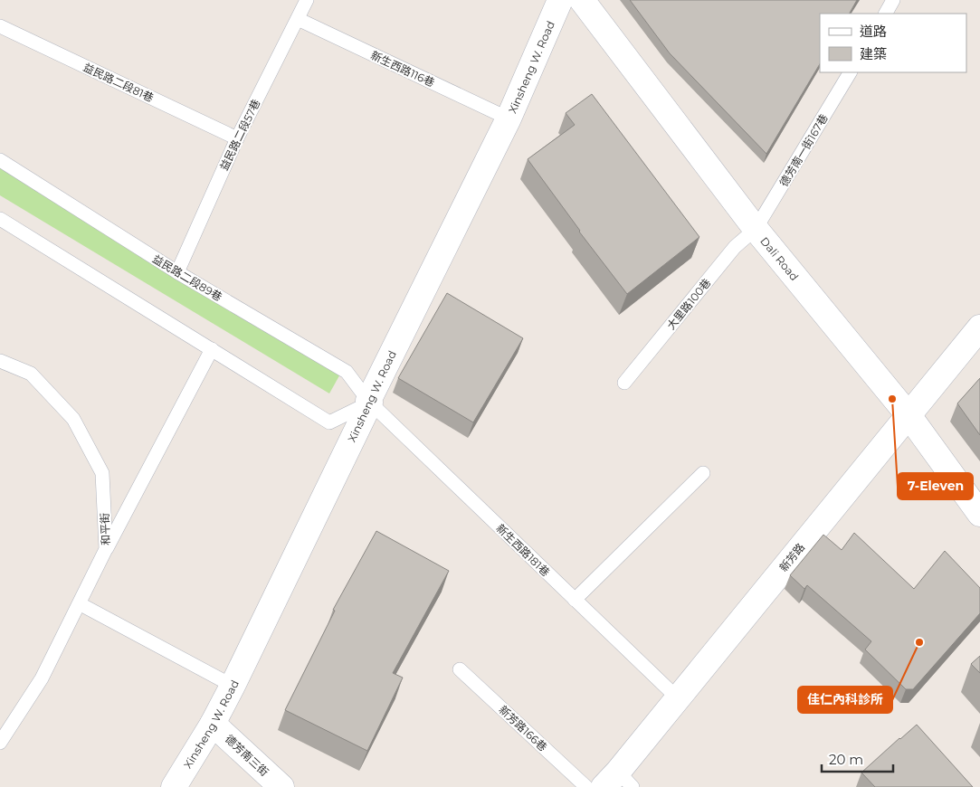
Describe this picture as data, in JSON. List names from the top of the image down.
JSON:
{
  "streets": {
    "street": [
      "Xinsheng W. Road",
      "Dali Road",
      "新芳路",
      "德芳南三街"
    ],
    "lane": [
      "新生西路116巷",
      "益民路二段81巷",
      "益民路二段57巷",
      "德芳南一街167巷",
      "益民路二段89巷",
      "大里路100巷",
      "和平街",
      "新生西路181巷",
      "新芳路166巷"
    ]
  },
  "crossings": [
    ["Xinsheng W. Road", "新生西路116巷"],
    ["Xinsheng W. Road", "益民路二段89巷"],
    ["Xinsheng W. Road", "新生西路181巷"],
    ["Xinsheng W. Road", "德芳南三街"],
    ["新生西路116巷", "益民路二段57巷"],
    ["益民路二段81巷", "益民路二段57巷"],
    ["益民路二段57巷", "益民路二段89巷"],
    ["德芳南一街167巷", "Dali Road"],
    ["德芳南一街167巷", "大里路100巷"],
    ["Dali Road", "大里路100巷"],
    ["Dali Road", "新芳路"],
    ["益民路二段89巷", "新生西路181巷"],
    ["新生西路181巷", "新芳路"]
  ],
  "places": ["7-Eleven", "佳仁內科診所"],
  "legend": ["道路", "建築"],
  "scale_bar": "20 m"
}
